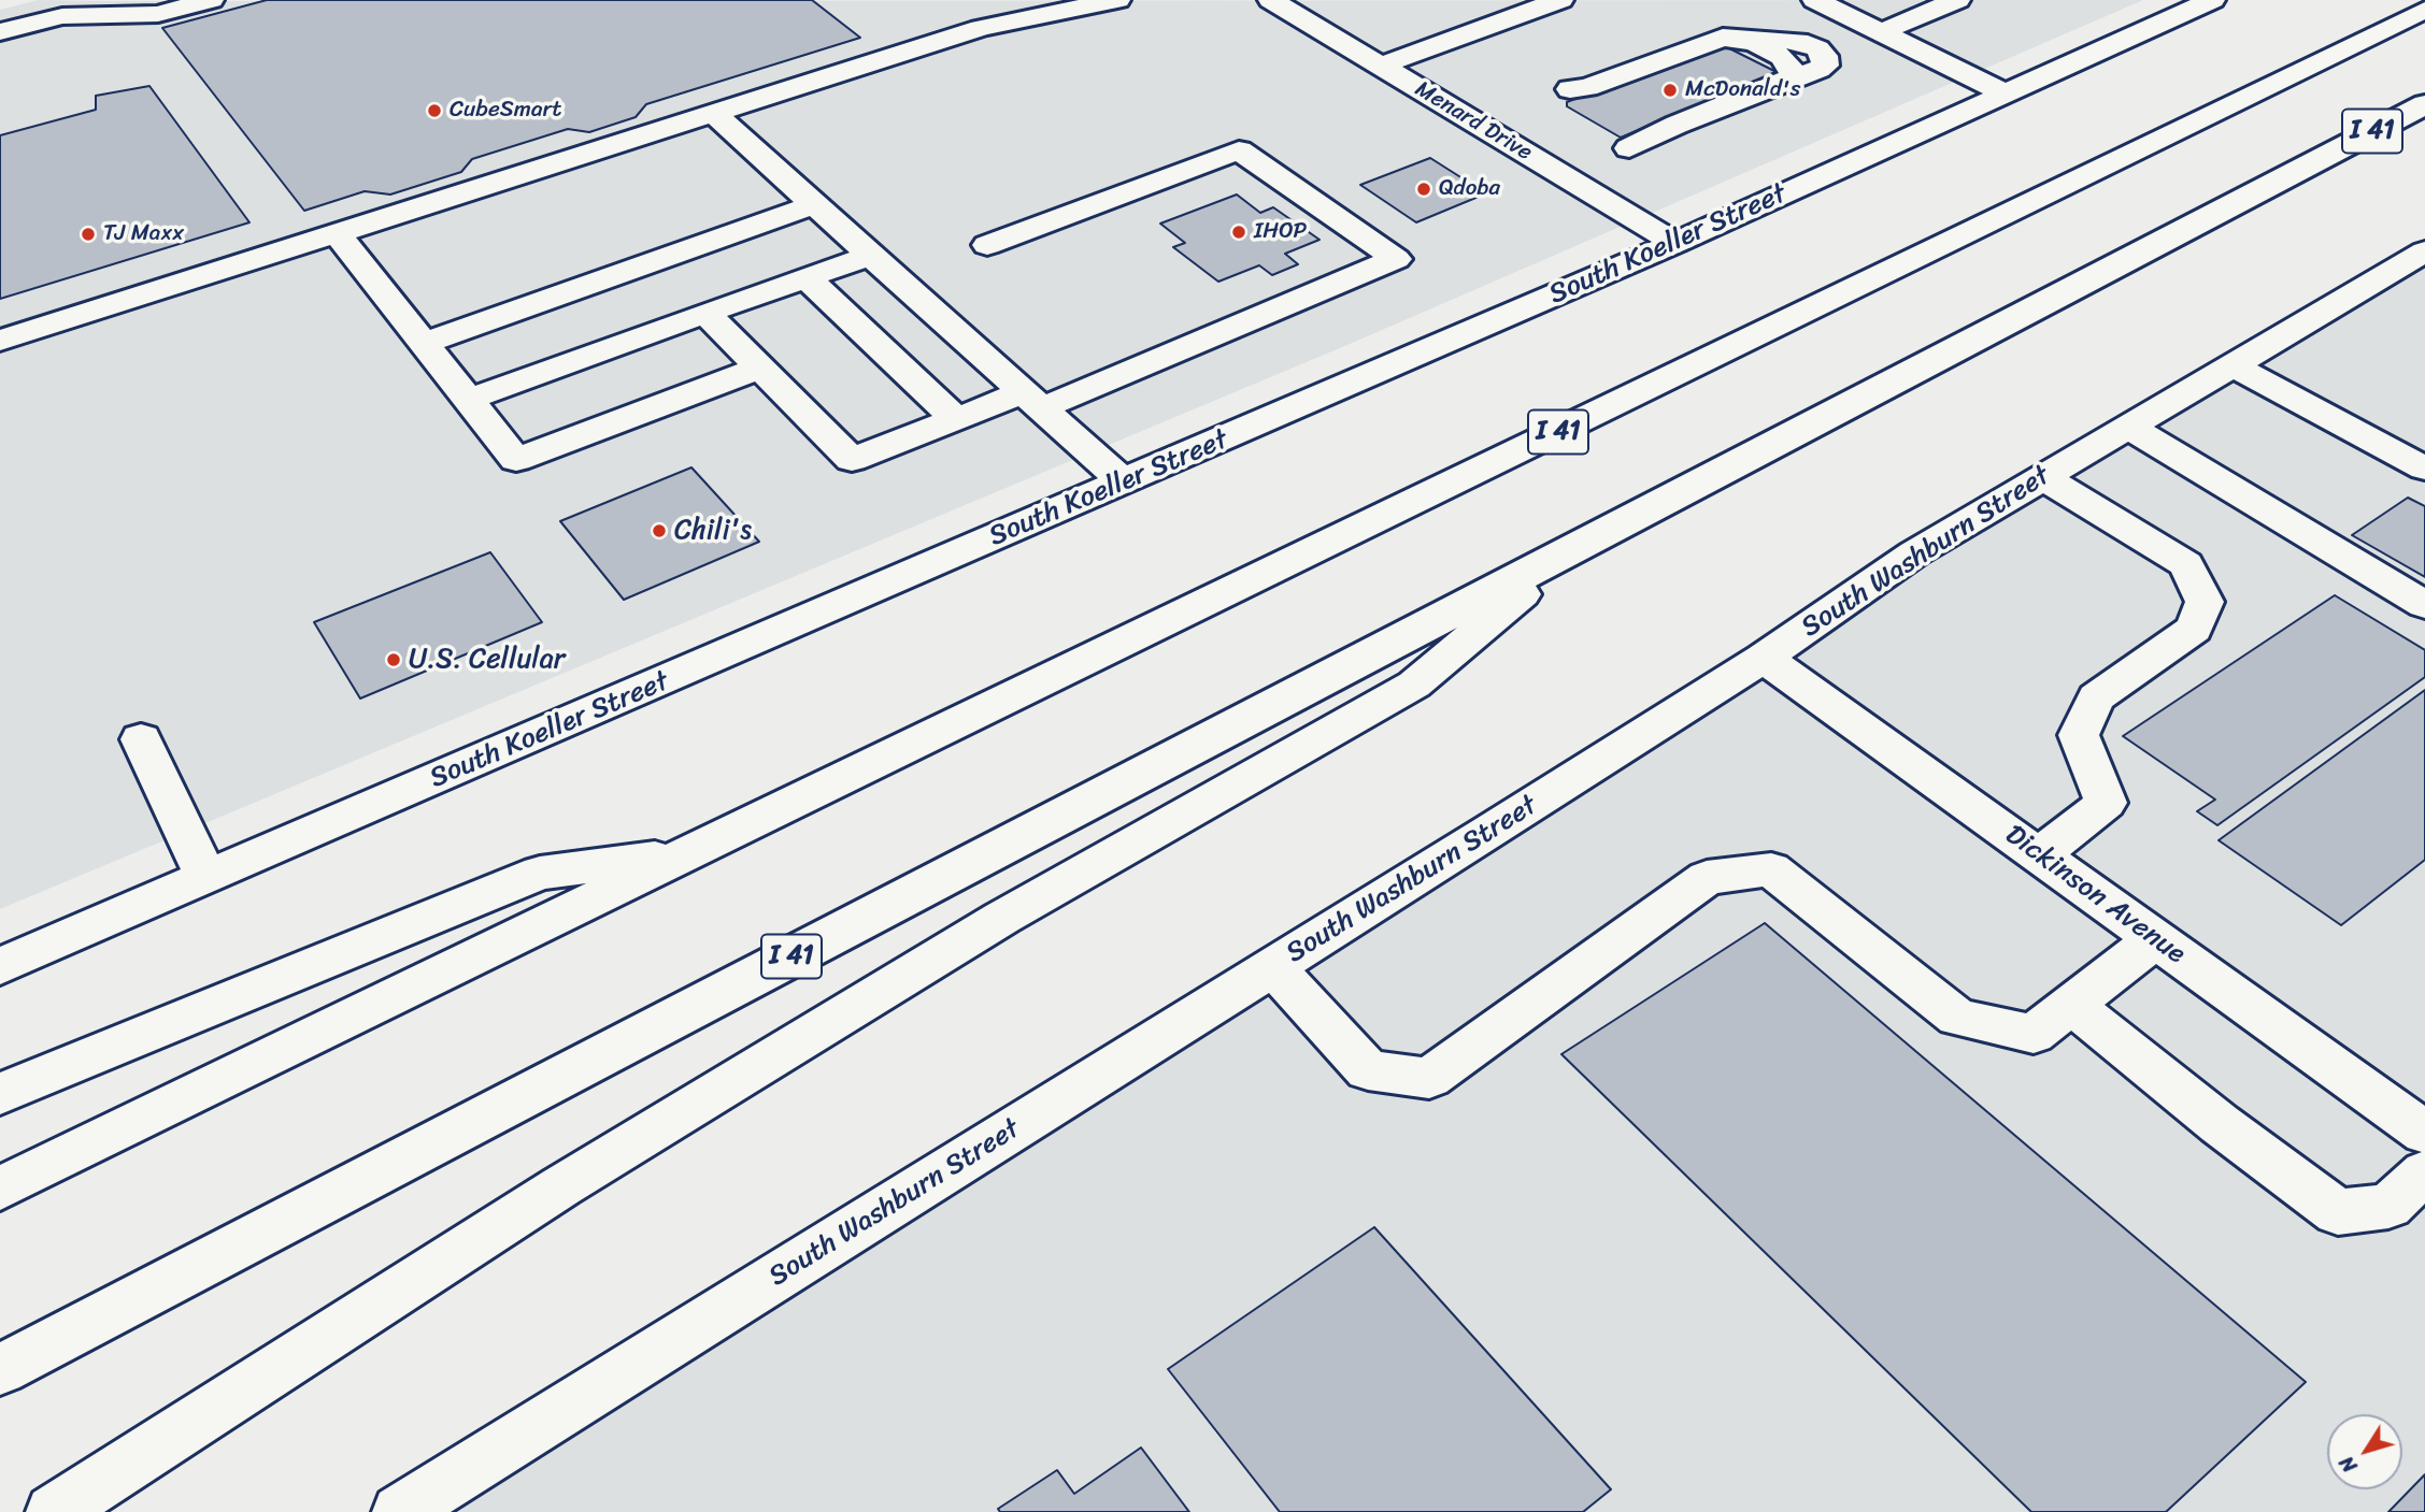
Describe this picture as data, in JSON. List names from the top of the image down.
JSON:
{
  "streets": {
    "main road": [
      "Menard Drive",
      "I 41",
      "South Koeller Street",
      "South Washburn Street",
      "Dickinson Avenue"
    ]
  },
  "crossings": [
    ["Menard Drive", "South Koeller Street"],
    ["South Washburn Street", "Dickinson Avenue"]
  ],
  "places": [
    "McDonald's",
    "CubeSmart",
    "Qdoba",
    "IHOP",
    "TJ Maxx",
    "Chili's",
    "U.S. Cellular"
  ],
  "north": "bottom left"
}
